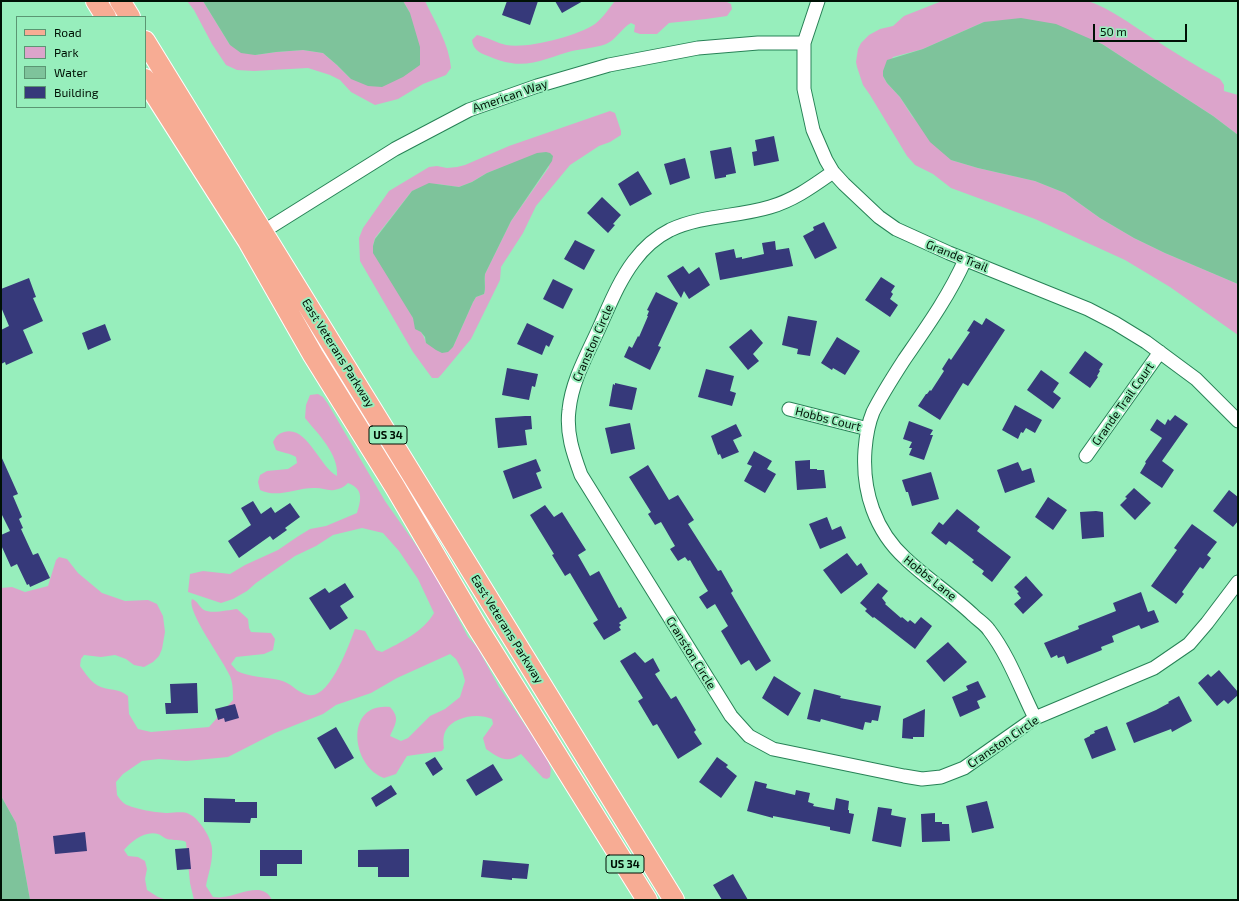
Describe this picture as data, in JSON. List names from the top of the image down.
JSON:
{
  "streets": {
    "main road": ["East Veterans Parkway", "US 34"],
    "street": [
      "American Way",
      "Grande Trail",
      "Cranston Circle",
      "Grande Trail Court",
      "Hobbs Court",
      "Hobbs Lane"
    ]
  },
  "crossings": [
    ["American Way", "Grande Trail"],
    ["American Way", "East Veterans Parkway"],
    ["Grande Trail", "Cranston Circle"],
    ["Grande Trail", "Grande Trail Court"],
    ["Grande Trail", "Hobbs Lane"],
    ["Cranston Circle", "Hobbs Lane"],
    ["Hobbs Court", "Hobbs Lane"]
  ],
  "legend": [
    "Road",
    "Park",
    "Water",
    "Building"
  ],
  "scale_bar": "50 m"
}
